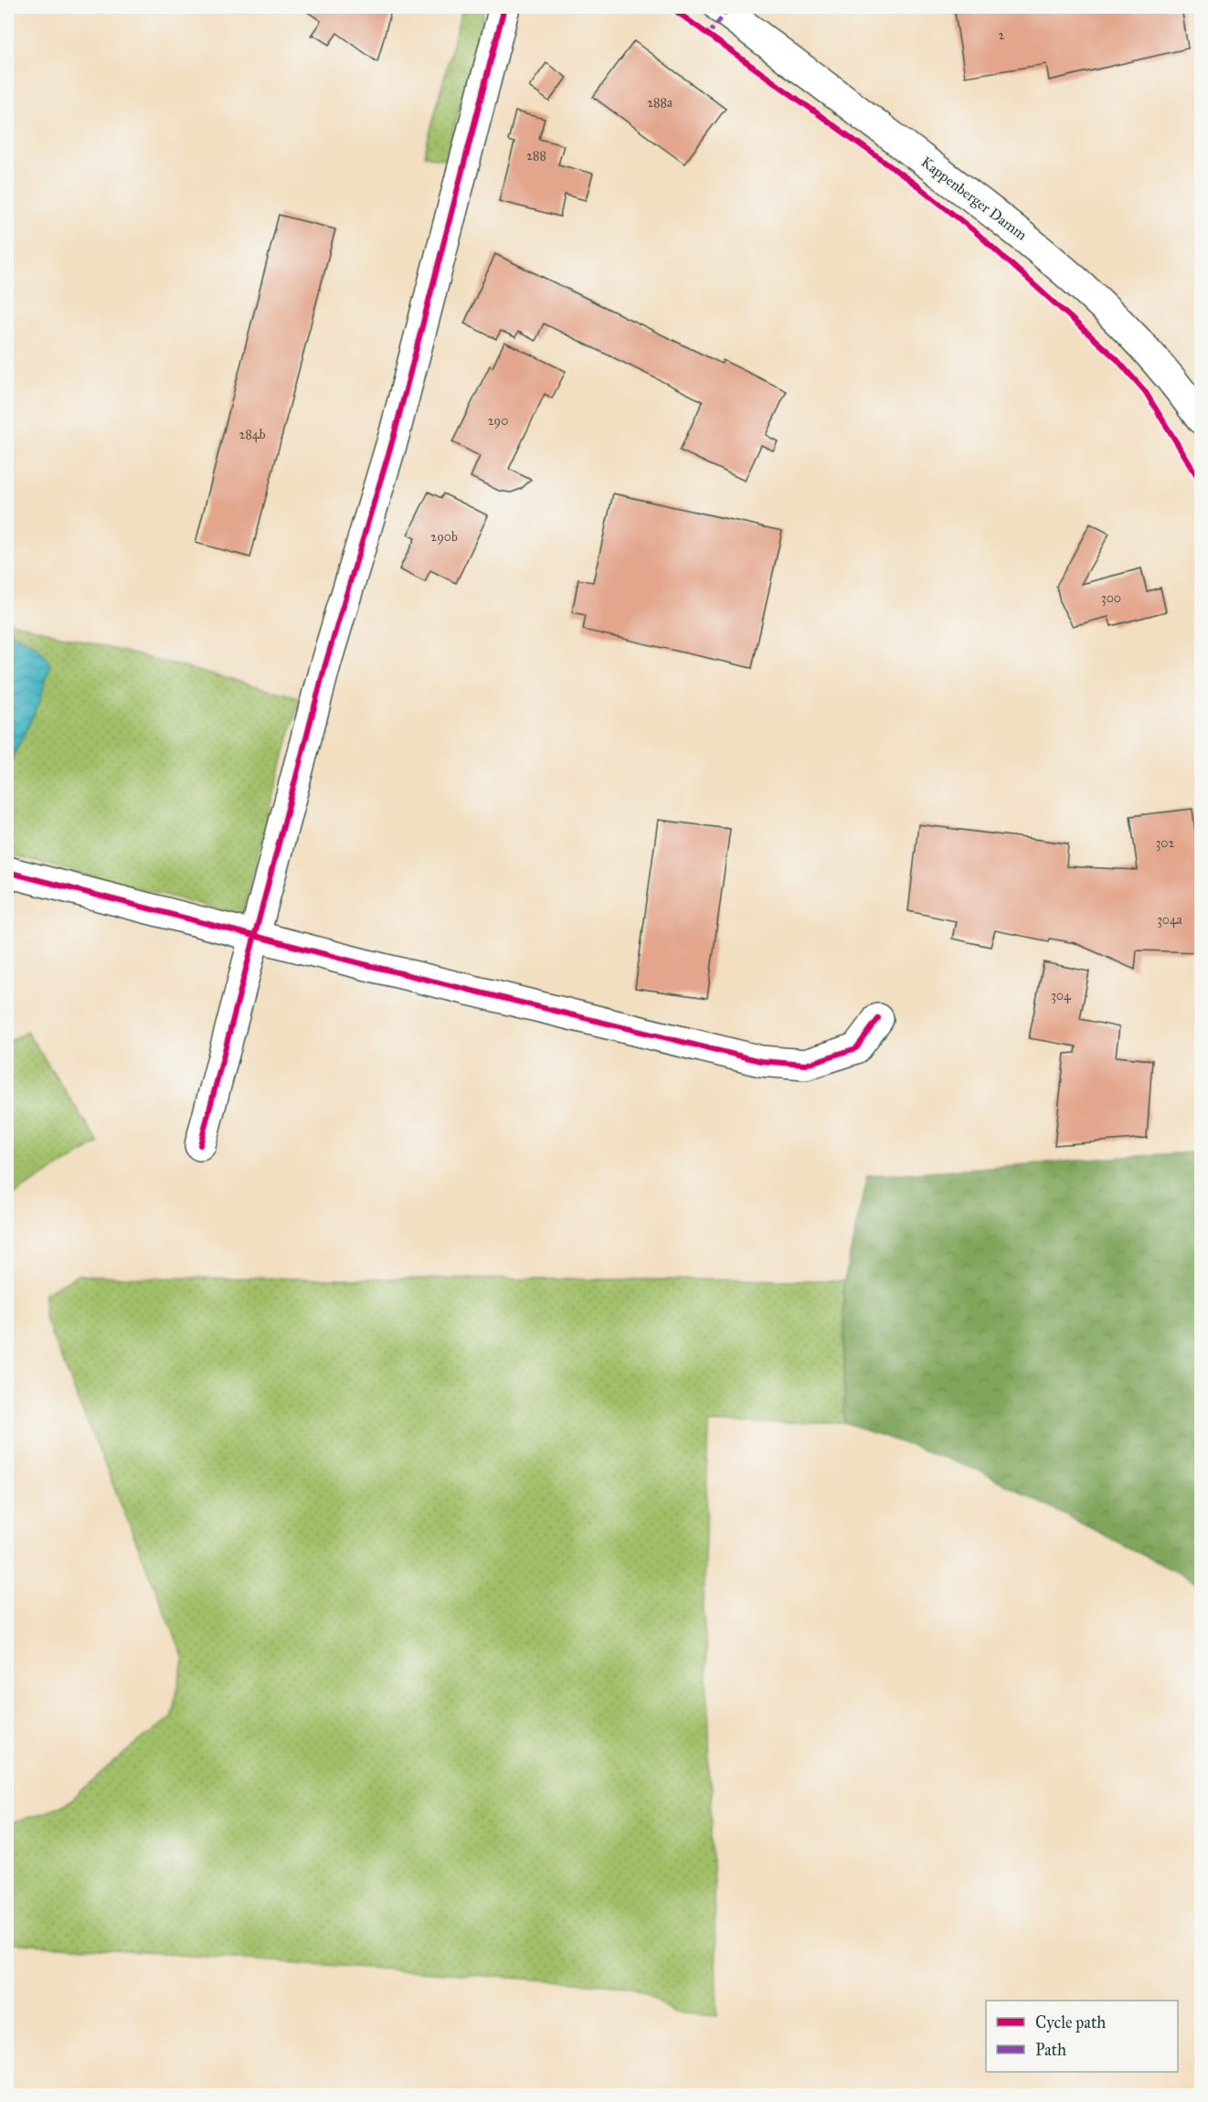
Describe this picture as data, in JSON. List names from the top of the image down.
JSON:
{
  "streets": {
    "street": ["Kappenberger Damm"]
  },
  "house_numbers": [
    "2",
    "288a",
    "288",
    "290",
    "284b",
    "290b",
    "300",
    "302",
    "304a",
    "304"
  ],
  "legend": ["Cycle path", "Path"]
}
